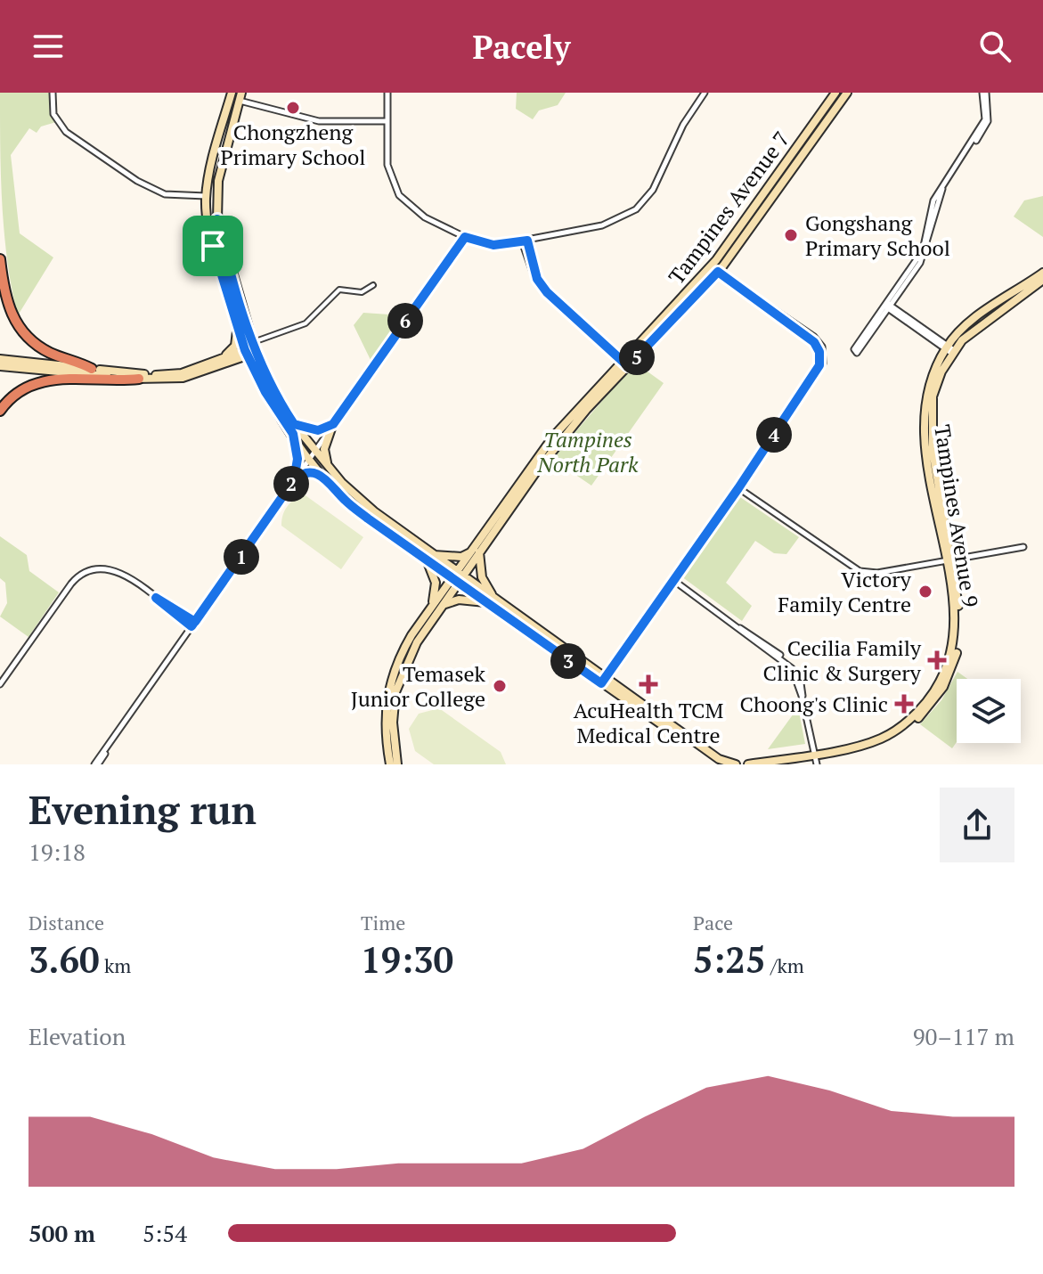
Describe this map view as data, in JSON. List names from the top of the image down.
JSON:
{
  "streets": {
    "main road": ["Tampines Avenue 7", "Tampines Avenue 9"]
  },
  "parks": ["Tampines North Park"],
  "places": {
    "other": [
      "Chongzheng Primary School",
      "Gongshang Primary School",
      "Victory Family Centre",
      "Temasek Junior College"
    ],
    "health": ["Cecilia Family Clinic & Surgery", "AcuHealth TCM Medical Centre", "Choong's Clinic"]
  },
  "page": {
    "header": "Pacely",
    "pins": [
      "6",
      "5",
      "4",
      "2",
      "1",
      "3"
    ],
    "heading": ["Evening run", "19:18"],
    "stats": [
      ["Distance", "3.60 km"],
      ["Time", "19:30"],
      ["Pace", "5:25 /km"]
    ],
    "chart": ["Elevation", "90–117 m"],
    "list": [
      {
        "name": "500 m",
        "note": "5:54"
      }
    ]
  }
}
